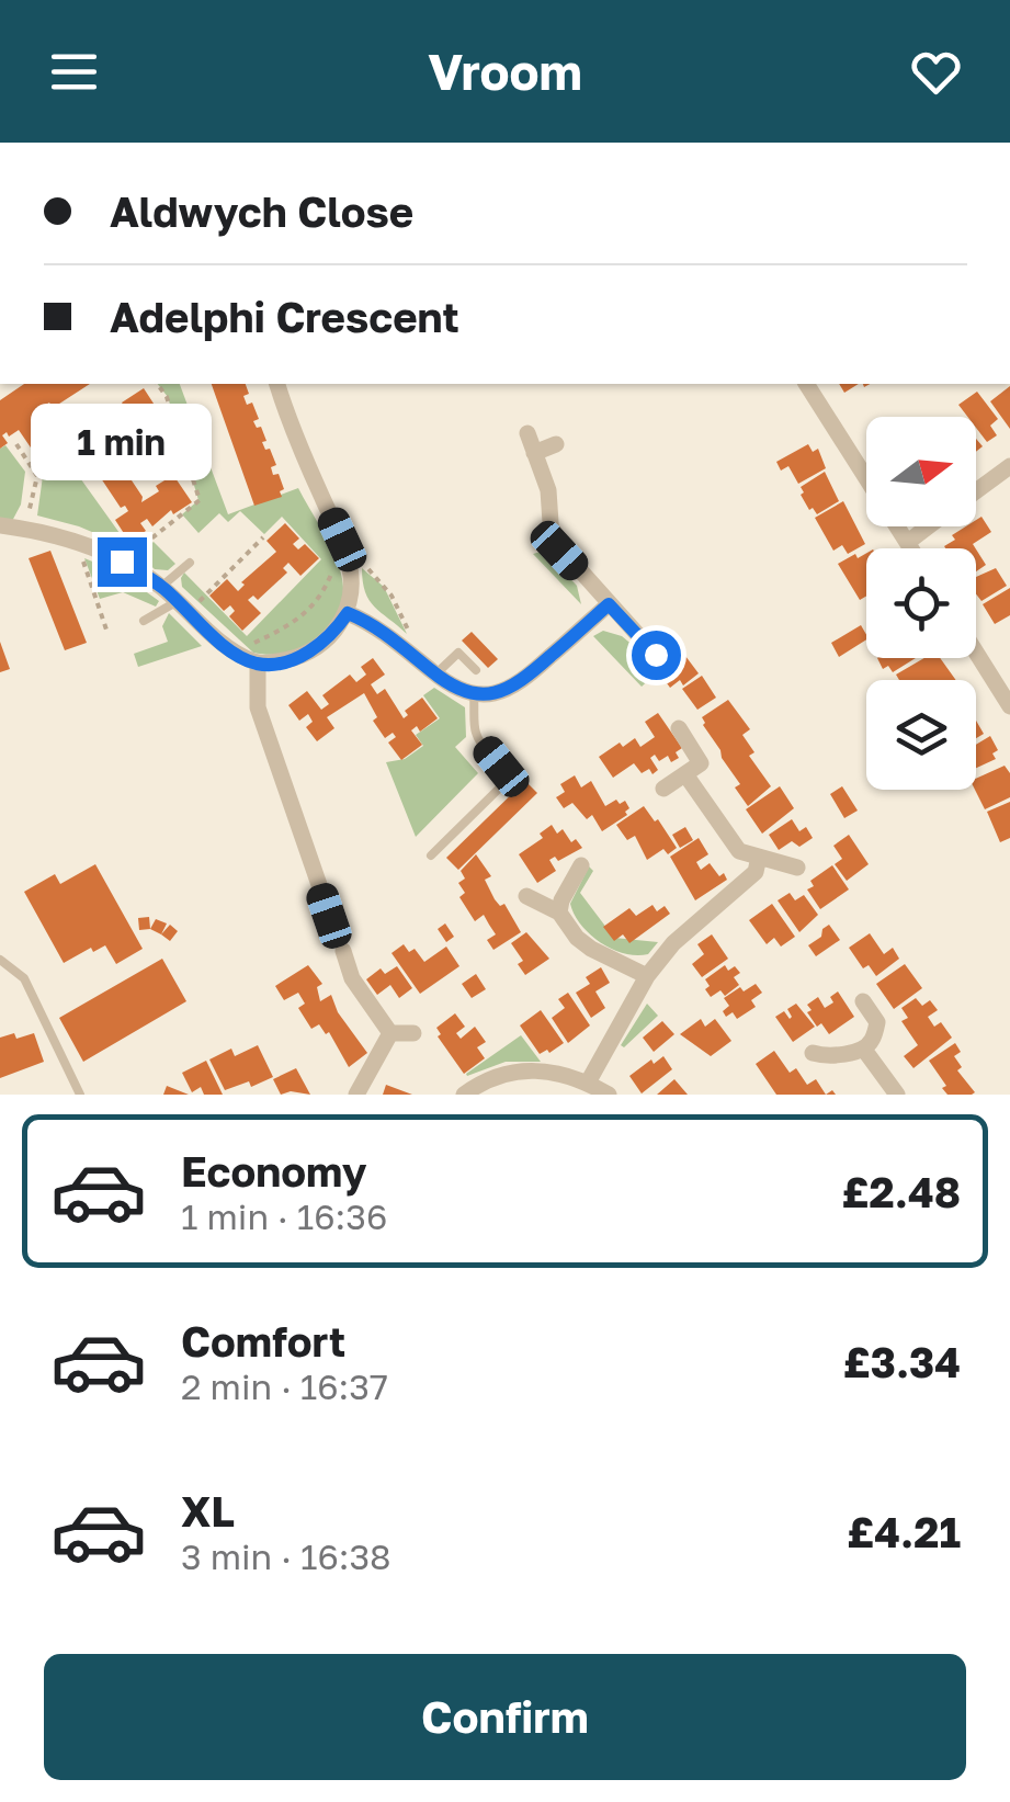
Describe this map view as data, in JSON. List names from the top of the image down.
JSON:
{
  "north": "right",
  "page": {
    "header": "Vroom",
    "banner": ["Aldwych Close", "Adelphi Crescent"],
    "bubble": "1 min",
    "list": [
      {
        "name": "Economy",
        "note": "1 min · 16:36",
        "value": "£2.48"
      },
      {
        "name": "Comfort",
        "note": "2 min · 16:37",
        "value": "£3.34"
      },
      {
        "name": "XL",
        "note": "3 min · 16:38",
        "value": "£4.21"
      }
    ],
    "buttons": "Confirm"
  }
}
